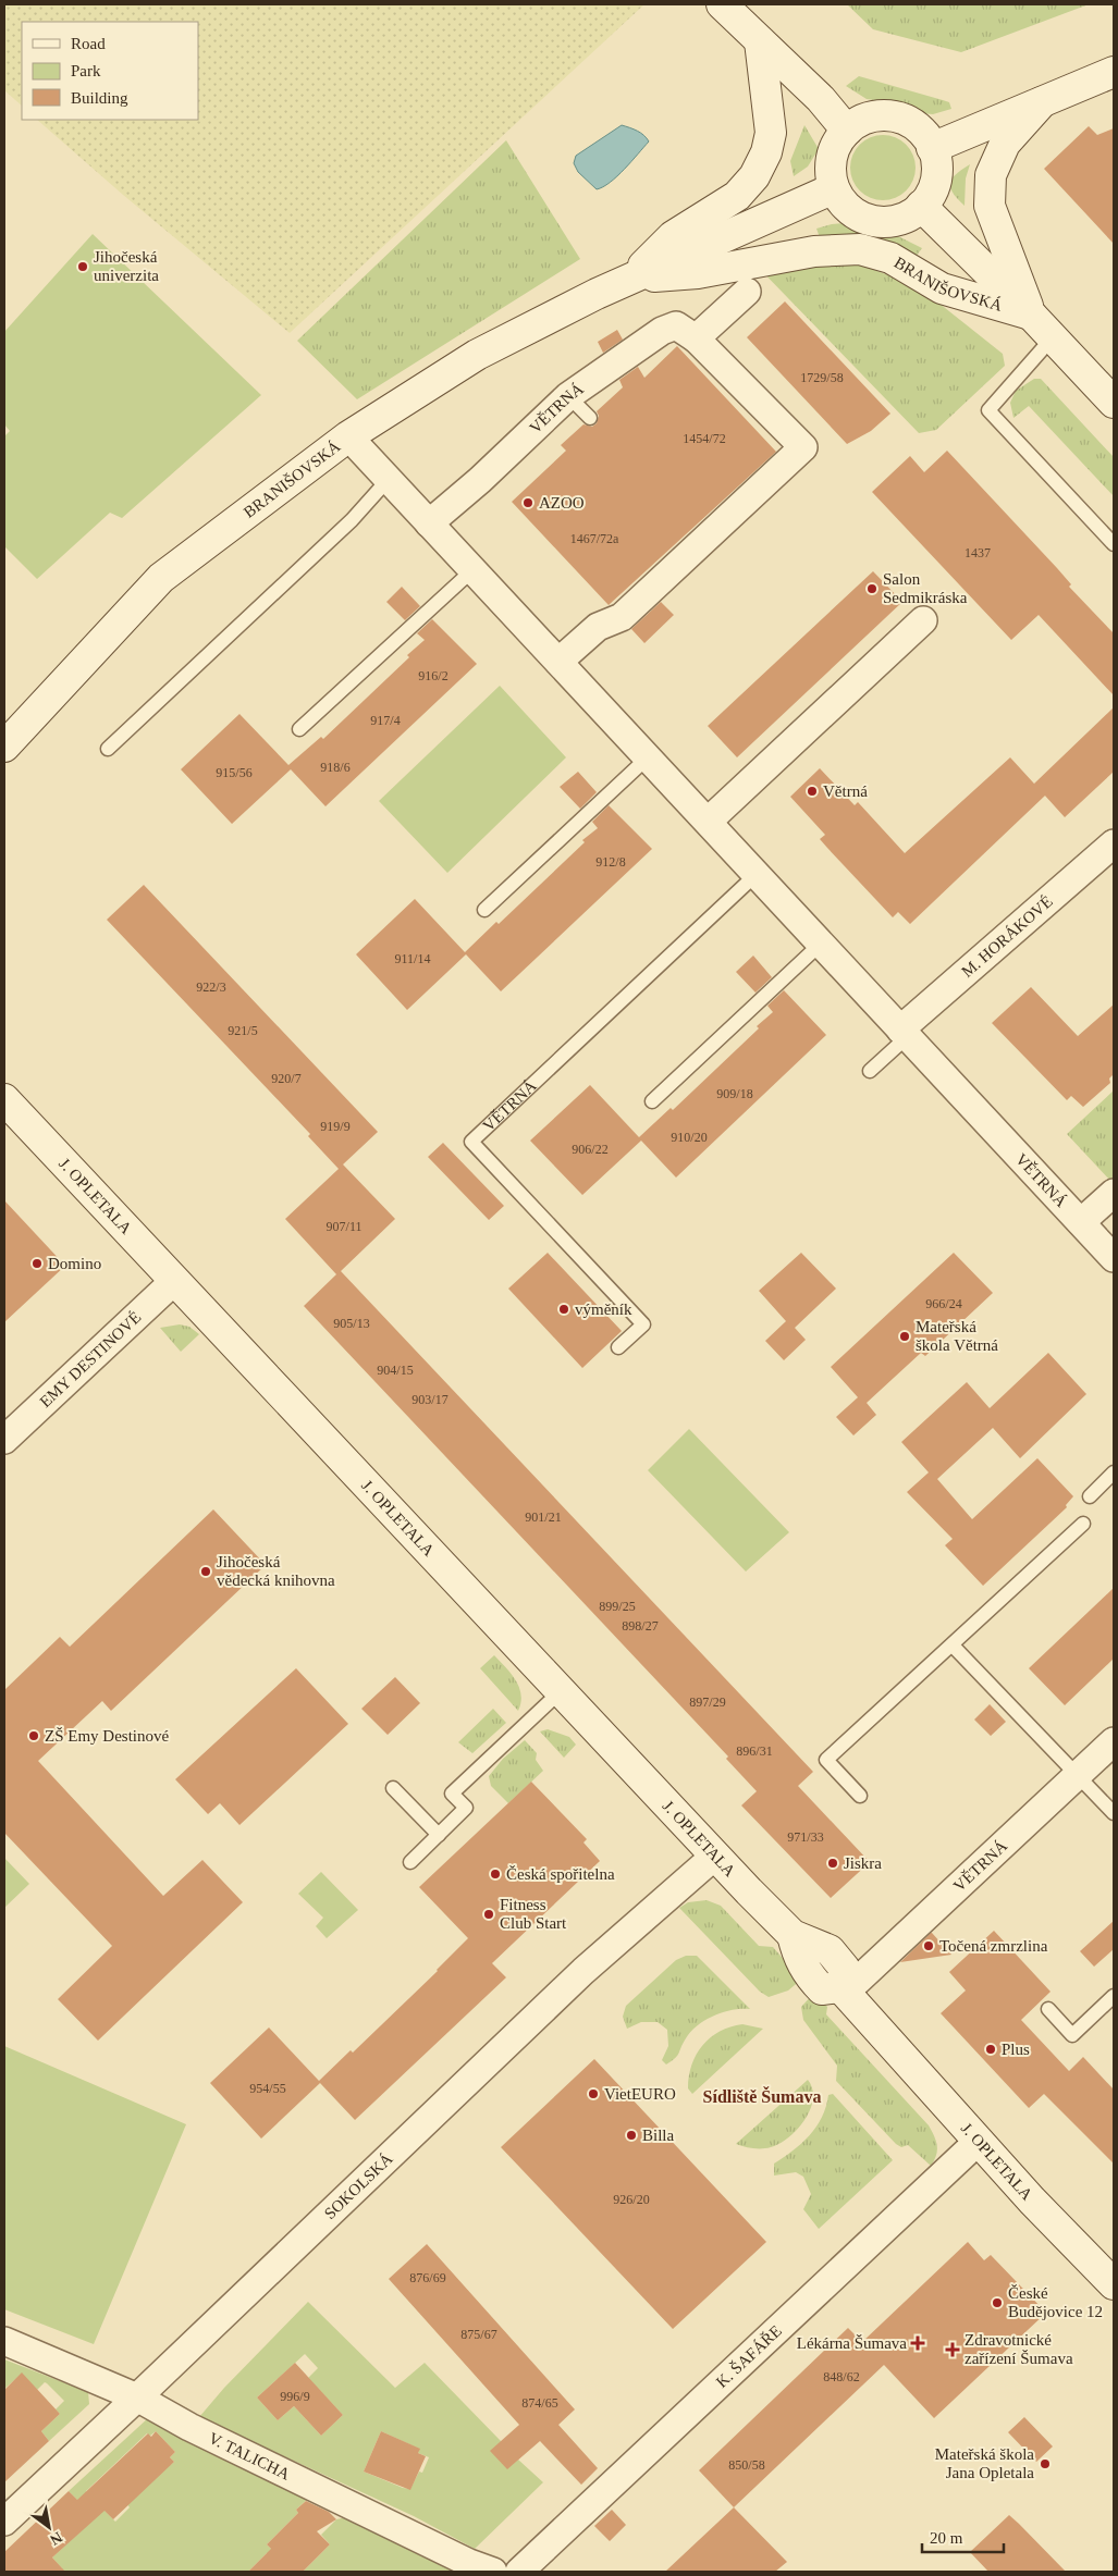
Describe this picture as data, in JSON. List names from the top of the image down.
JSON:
{
  "streets": {
    "street": [
      "BRANIŠOVSKÁ",
      "VĚTRNÁ",
      "M. HORÁKOVÉ",
      "J. OPLETALA",
      "EMY DESTINOVÉ",
      "SOKOLSKÁ",
      "K. ŠAFÁŘE",
      "V. TALICHA"
    ]
  },
  "crossings": [
    ["BRANIŠOVSKÁ", "VĚTRNÁ"],
    ["VĚTRNÁ", "M. HORÁKOVÉ"],
    ["VĚTRNÁ", "J. OPLETALA"],
    ["J. OPLETALA", "EMY DESTINOVÉ"],
    ["J. OPLETALA", "SOKOLSKÁ"],
    ["J. OPLETALA", "K. ŠAFÁŘE"],
    ["SOKOLSKÁ", "V. TALICHA"]
  ],
  "districts": ["Sídliště Šumava"],
  "places": {
    "other": [
      "Jihočeská univerzita",
      "AZOO",
      "Salon Sedmikráska",
      "Větrná",
      "Domino",
      "výměník",
      "Mateřská škola Větrná",
      "Jihočeská vědecká knihovna",
      "ZŠ Emy Destinové",
      "Jiskra",
      "Česká spořitelna",
      "Fitness Club Start",
      "Točená zmrzlina",
      "Plus",
      "VietEURO",
      "Billa",
      "České Budějovice 12",
      "Mateřská škola Jana Opletala"
    ],
    "health": ["Lékárna Šumava", "Zdravotnické zařízení Šumava"]
  },
  "house_numbers": [
    "1729/58",
    "1454/72",
    "1467/72a",
    "1437",
    "916/2",
    "917/4",
    "918/6",
    "915/56",
    "912/8",
    "911/14",
    "922/3",
    "921/5",
    "920/7",
    "909/18",
    "919/9",
    "910/20",
    "906/22",
    "907/11",
    "966/24",
    "905/13",
    "904/15",
    "903/17",
    "901/21",
    "899/25",
    "898/27",
    "897/29",
    "896/31",
    "971/33",
    "954/55",
    "926/20",
    "876/69",
    "875/67",
    "848/62",
    "996/9",
    "874/65",
    "850/58"
  ],
  "legend": ["Road", "Park", "Building"],
  "scale_bar": "20 m",
  "north": "bottom right"
}
